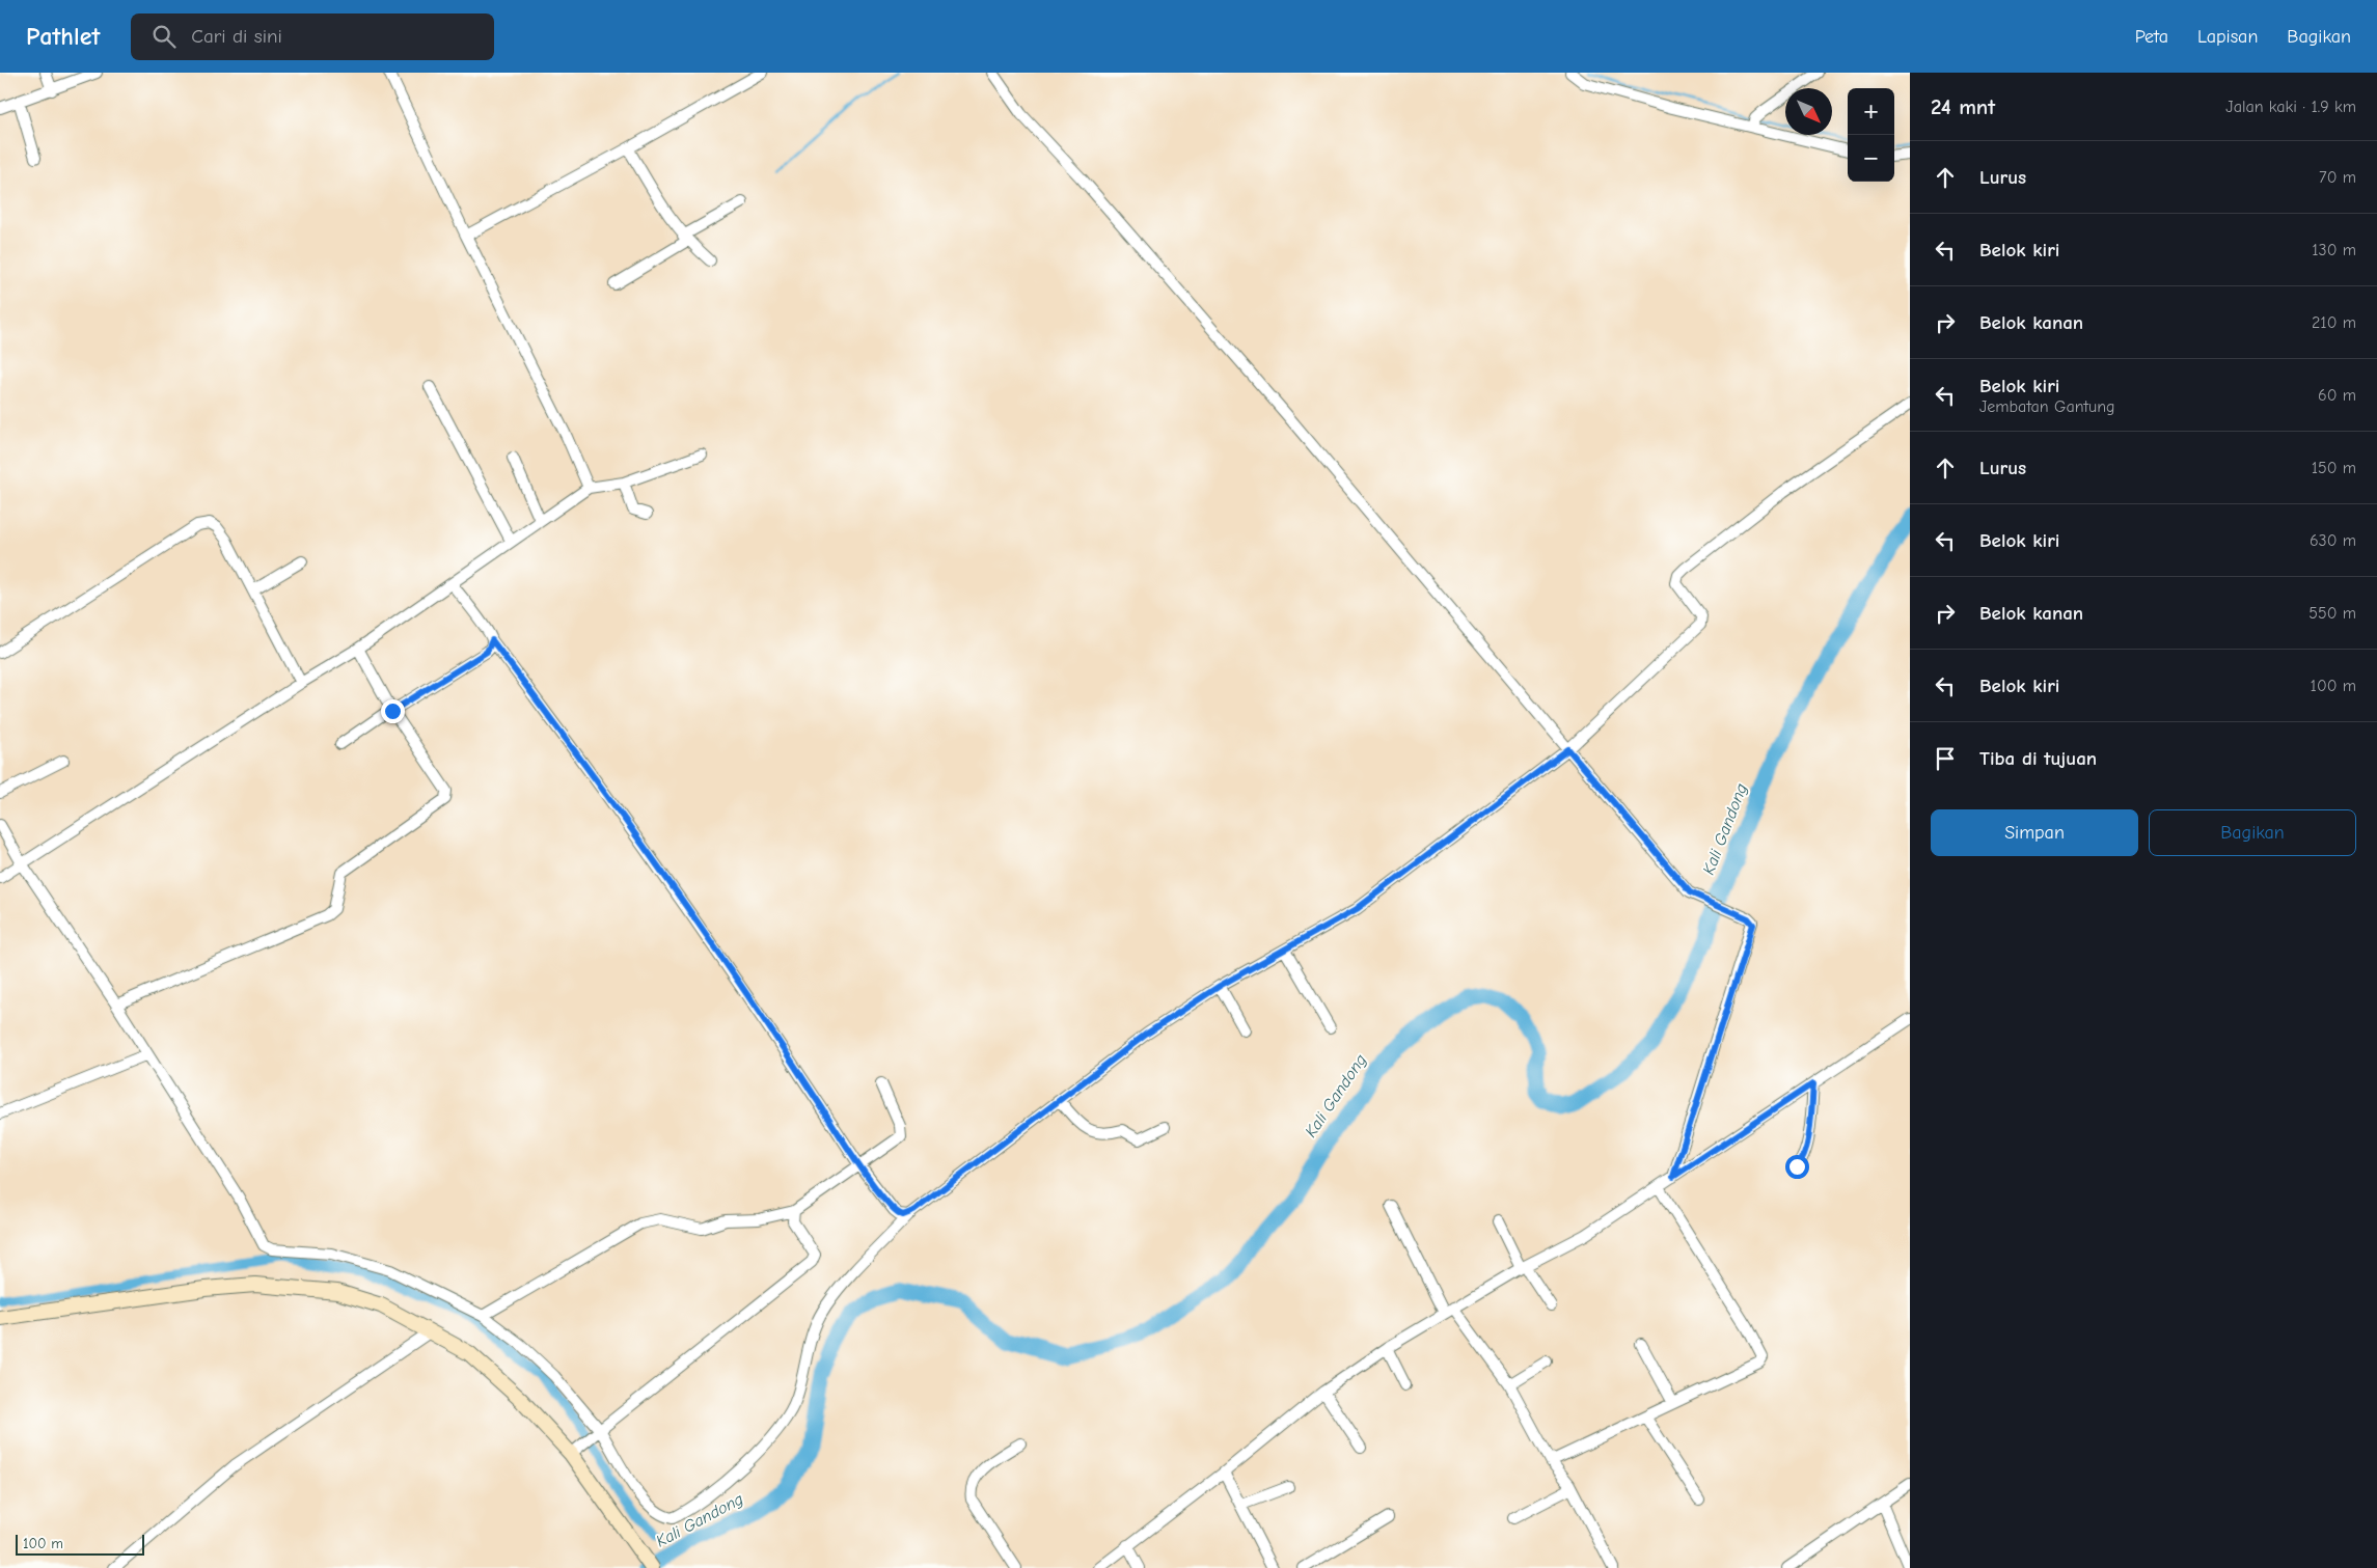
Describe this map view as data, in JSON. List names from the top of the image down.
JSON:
{
  "water": ["Kali Gandong"],
  "scale_bar": "100 m",
  "north": "bottom right",
  "page": {
    "header": "Pathlet",
    "search": "Cari di sini",
    "nav": ["Peta", "Lapisan", "Bagikan"],
    "heading": ["24 mnt", "Jalan kaki · 1.9 km"],
    "map_buttons": ["+", "−"],
    "list": [
      ["Lurus", "70 m"],
      ["Belok kiri", "130 m"],
      ["Belok kanan", "210 m"],
      ["Belok kiri", "Jembatan Gantung", "60 m"],
      ["Lurus", "150 m"],
      ["Belok kiri", "630 m"],
      ["Belok kanan", "550 m"],
      ["Belok kiri", "100 m"],
      "Tiba di tujuan"
    ],
    "buttons": ["Simpan", "Bagikan"],
    "scale": "100 m"
  }
}
